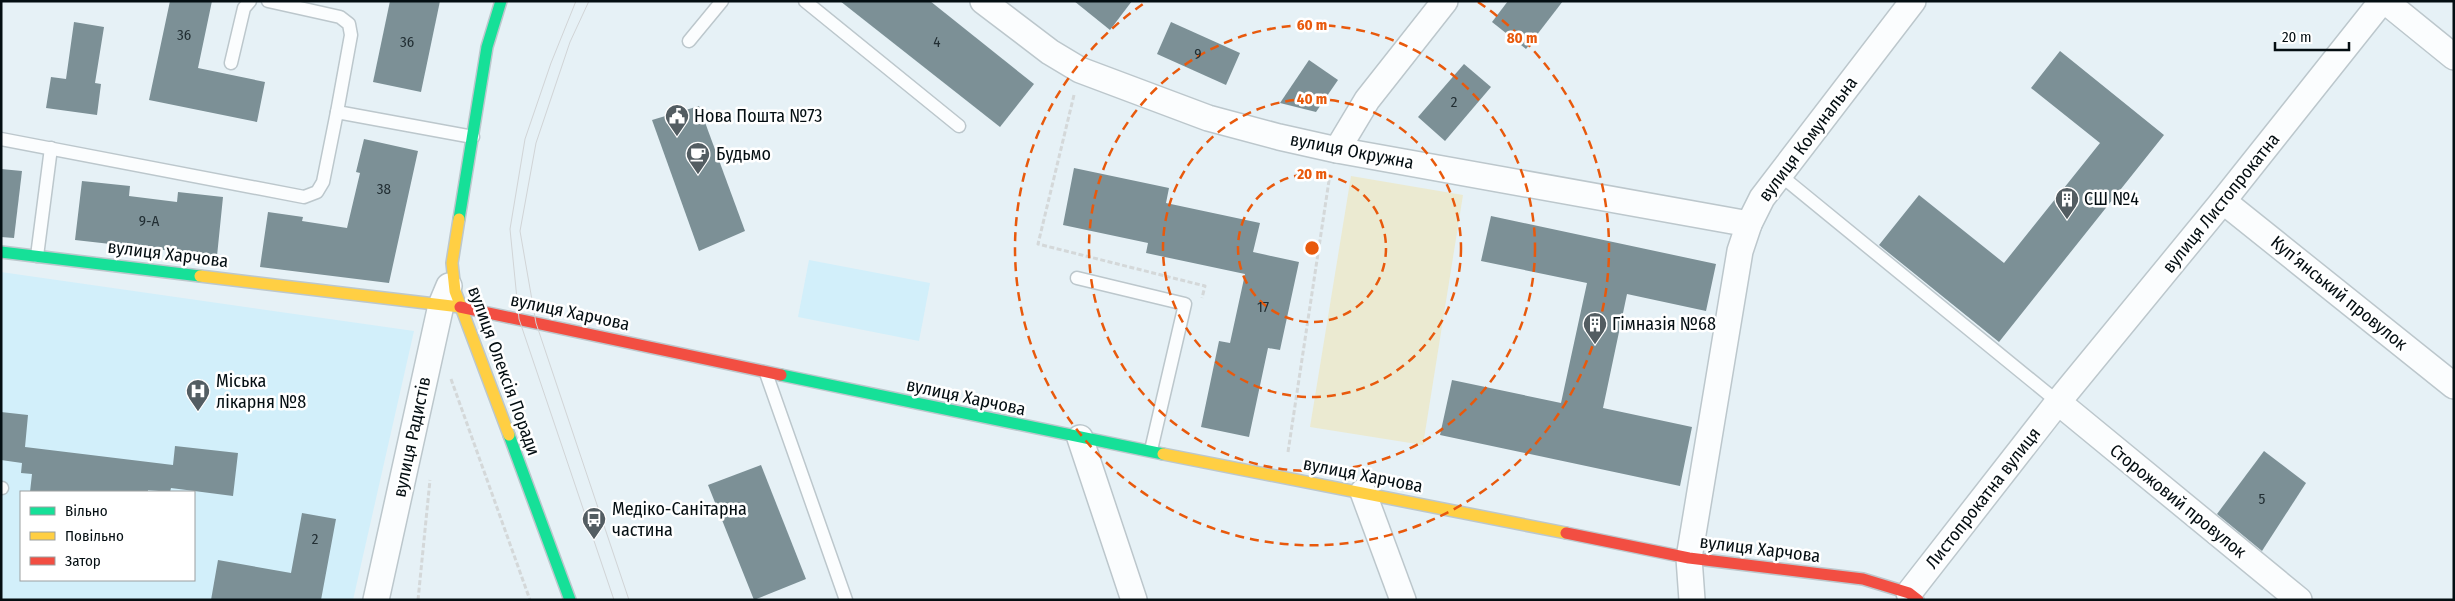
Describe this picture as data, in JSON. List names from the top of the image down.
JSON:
{
  "streets": {
    "street": [
      "вулиця Комунальна",
      "вулиця Окружна",
      "вулиця Листопрокатна",
      "вулиця Харчова",
      "Куп’янський провулок",
      "вулиця Олексія Поради",
      "вулиця Радистів",
      "Листопрокатна вулиця",
      "Сторожовий провулок"
    ]
  },
  "crossings": [
    ["вулиця Комунальна", "вулиця Окружна"],
    ["вулиця Комунальна", "вулиця Харчова"],
    ["вулиця Листопрокатна", "Куп’янський провулок"],
    ["вулиця Листопрокатна", "Листопрокатна вулиця"],
    ["вулиця Листопрокатна", "Сторожовий провулок"],
    ["вулиця Харчова", "вулиця Олексія Поради"],
    ["вулиця Харчова", "вулиця Радистів"],
    ["вулиця Харчова", "Листопрокатна вулиця"],
    ["вулиця Олексія Поради", "вулиця Радистів"],
    ["Листопрокатна вулиця", "Сторожовий провулок"]
  ],
  "places": {
    "public building": ["Нова Пошта №73"],
    "cafe": ["Будьмо"],
    "building": ["СШ №4", "Гімназія №68"],
    "hospital": ["Міська лікарня №8"],
    "bus stop": ["Медіко-Санітарна частина"]
  },
  "house_numbers": [
    "36",
    "36",
    "4",
    "9",
    "2",
    "38",
    "9-А",
    "17",
    "5",
    "2"
  ],
  "legend": ["Вільно", "Повільно", "Затор"],
  "scale_bar": "20 m",
  "rings": [
    "60 m",
    "80 m",
    "40 m",
    "20 m"
  ]
}
